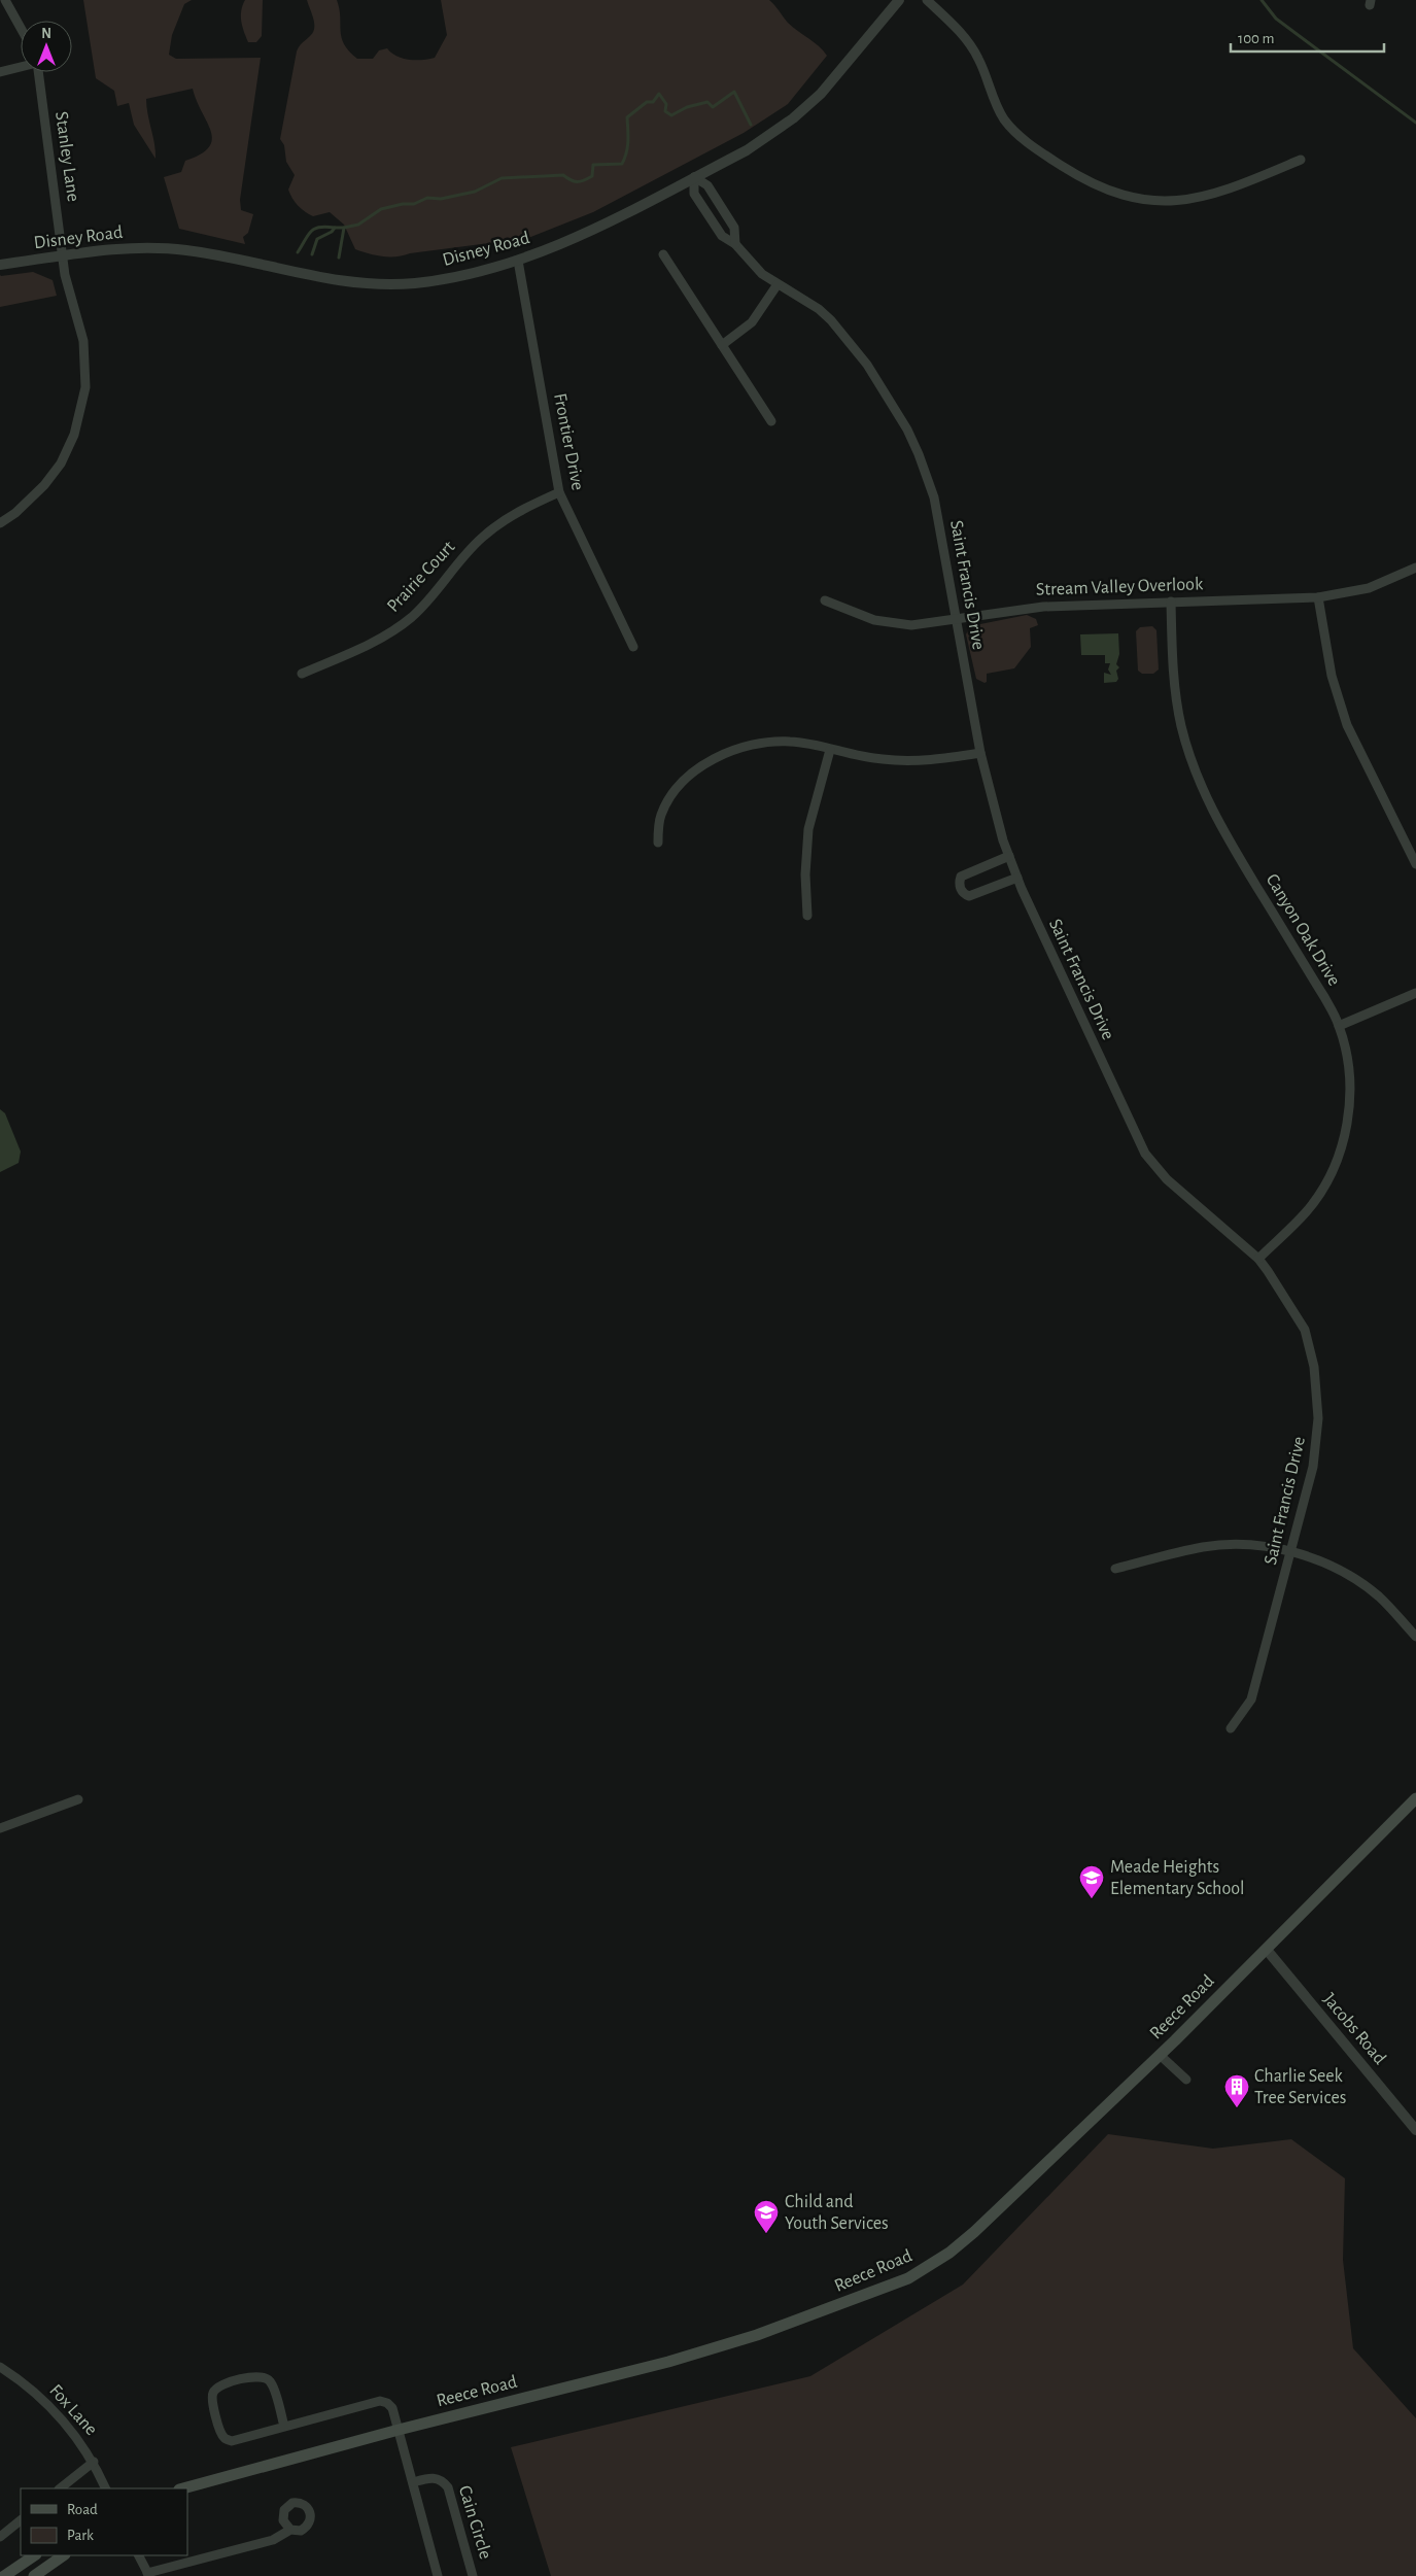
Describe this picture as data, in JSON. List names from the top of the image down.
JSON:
{
  "streets": {
    "main road": ["Reece Road"],
    "street": [
      "Stanley Lane",
      "Disney Road",
      "Frontier Drive",
      "Prairie Court",
      "Saint Francis Drive",
      "Stream Valley Overlook",
      "Canyon Oak Drive",
      "Jacobs Road",
      "Fox Lane",
      "Cain Circle"
    ]
  },
  "crossings": [
    ["Stanley Lane", "Disney Road"],
    ["Disney Road", "Frontier Drive"],
    ["Disney Road", "Saint Francis Drive"],
    ["Frontier Drive", "Prairie Court"],
    ["Saint Francis Drive", "Stream Valley Overlook"],
    ["Saint Francis Drive", "Canyon Oak Drive"],
    ["Stream Valley Overlook", "Canyon Oak Drive"],
    ["Reece Road", "Jacobs Road"]
  ],
  "places": {
    "school or university": ["Meade Heights Elementary School", "Child and Youth Services"],
    "building": ["Charlie Seek Tree Services"]
  },
  "legend": ["Road", "Park"],
  "scale_bar": "100 m",
  "north": "top"
}
